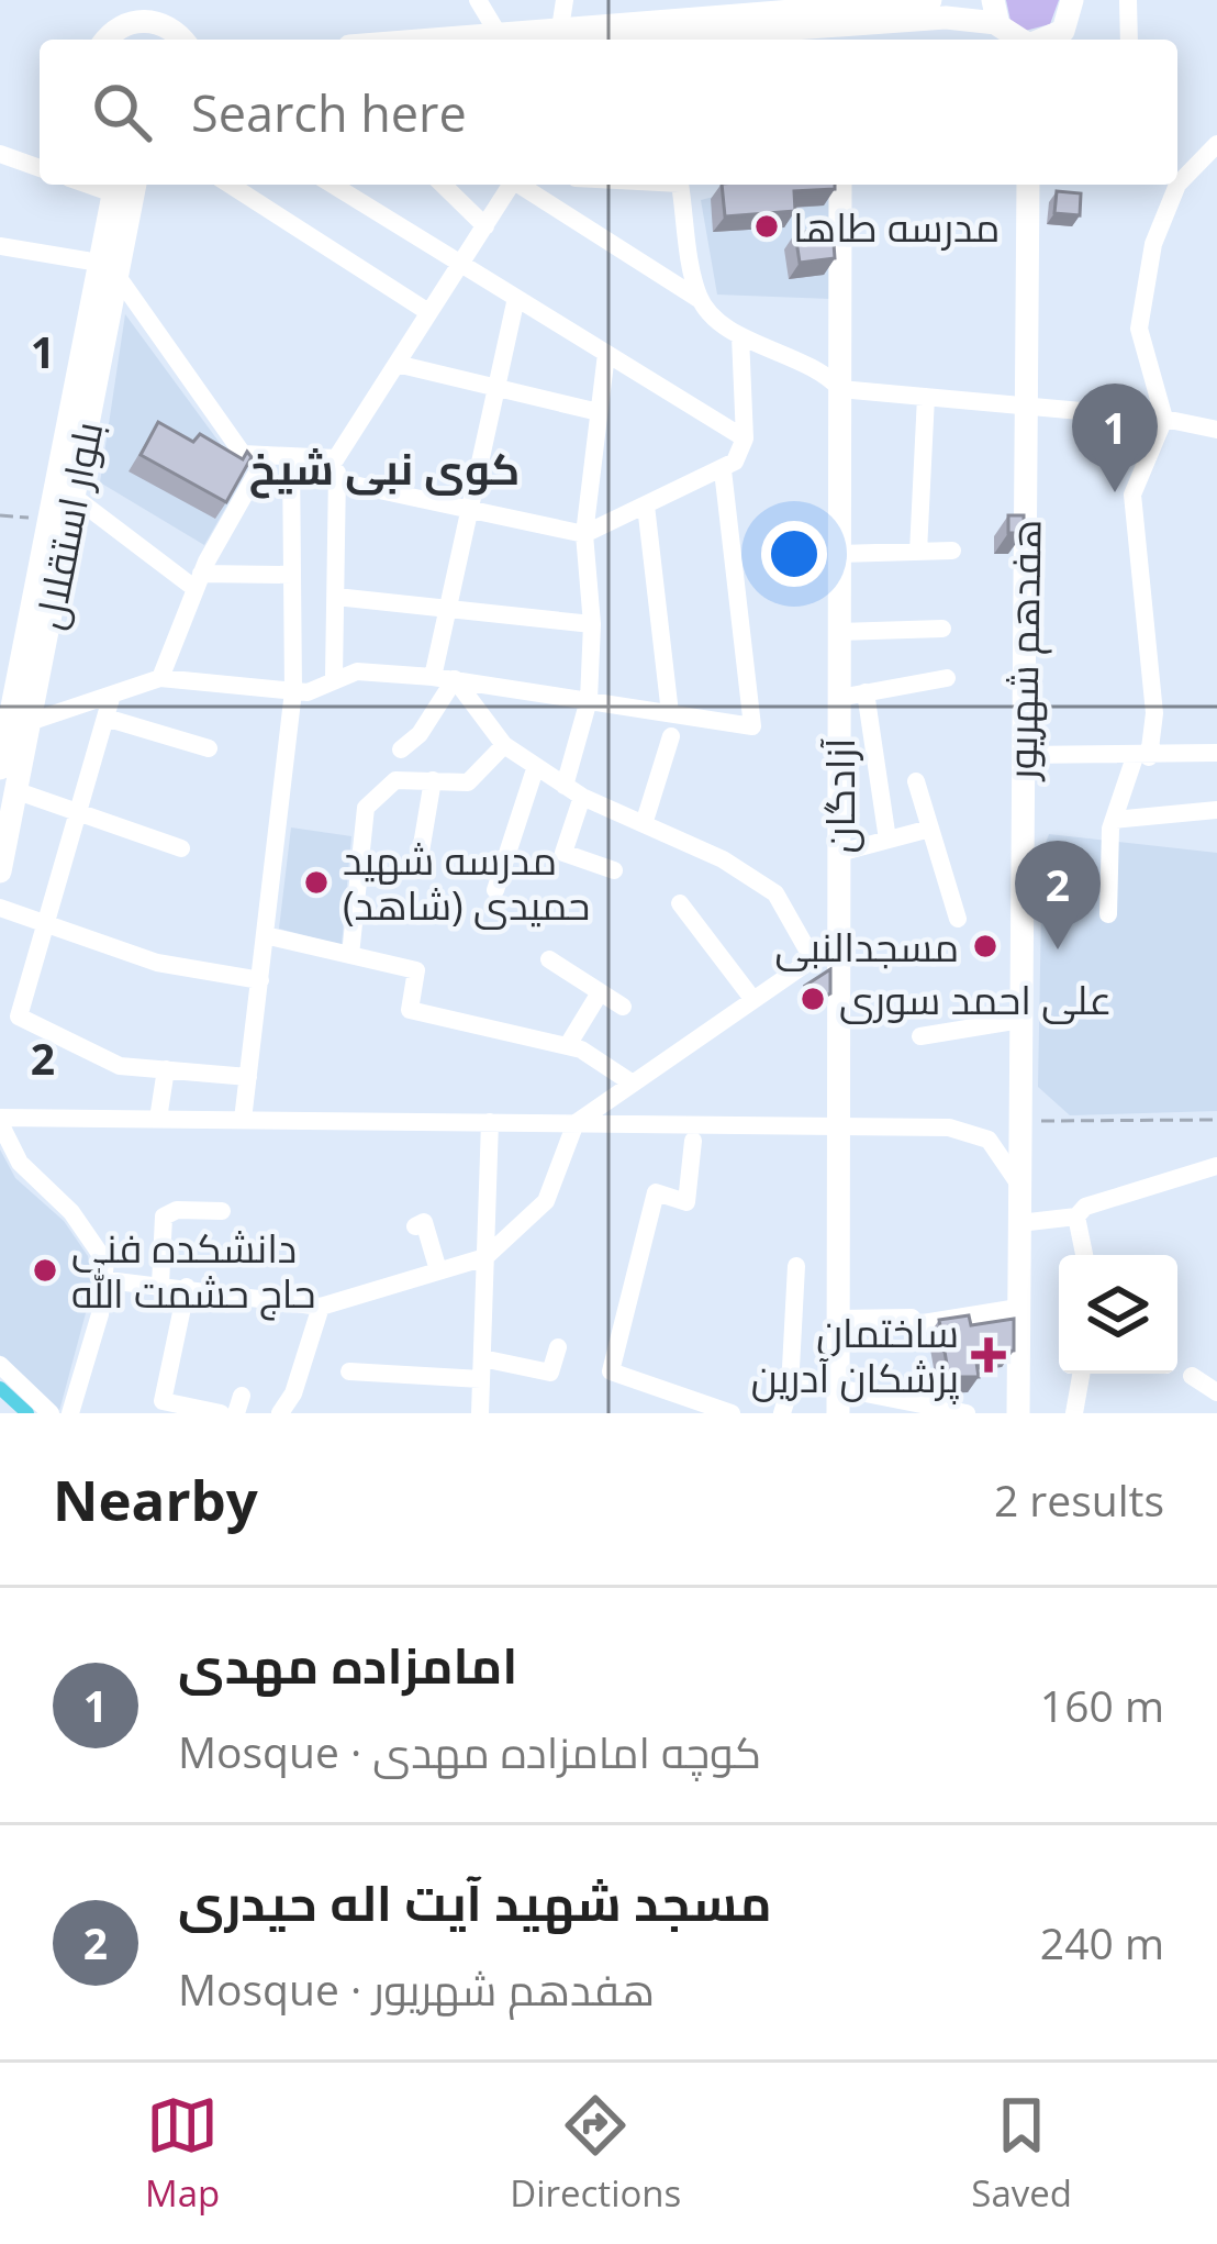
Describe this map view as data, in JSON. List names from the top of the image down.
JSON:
{
  "streets": {
    "main road": ["بلوار استقلال", "هفدهم شهریور", "آزادگان"]
  },
  "districts": ["کوی نبی شیخ"],
  "places": {
    "other": [
      "مدرسه طاها",
      "مدرسه شهید حمیدی (شاهد)",
      "مسجدالنبی",
      "علی احمد سوری",
      "دانشکده فنی حاج حشمت الله"
    ],
    "health": ["ساختمان پزشکان آدرین"]
  },
  "page": {
    "search": "Search here",
    "pins": ["1", "2"],
    "heading": ["Nearby", "2 results"],
    "list": [
      {
        "mark": "1",
        "name": "امامزاده مهدی",
        "note": "Mosque · کوچه امامزاده مهدی",
        "value": "160 m"
      },
      {
        "mark": "2",
        "name": "مسجد شهید آیت اله حیدری",
        "note": "Mosque · هفدهم شهریور",
        "value": "240 m"
      }
    ],
    "nav": ["Map", "Directions", "Saved"]
  },
  "grid": {
    "rows": ["1", "2"]
  }
}
